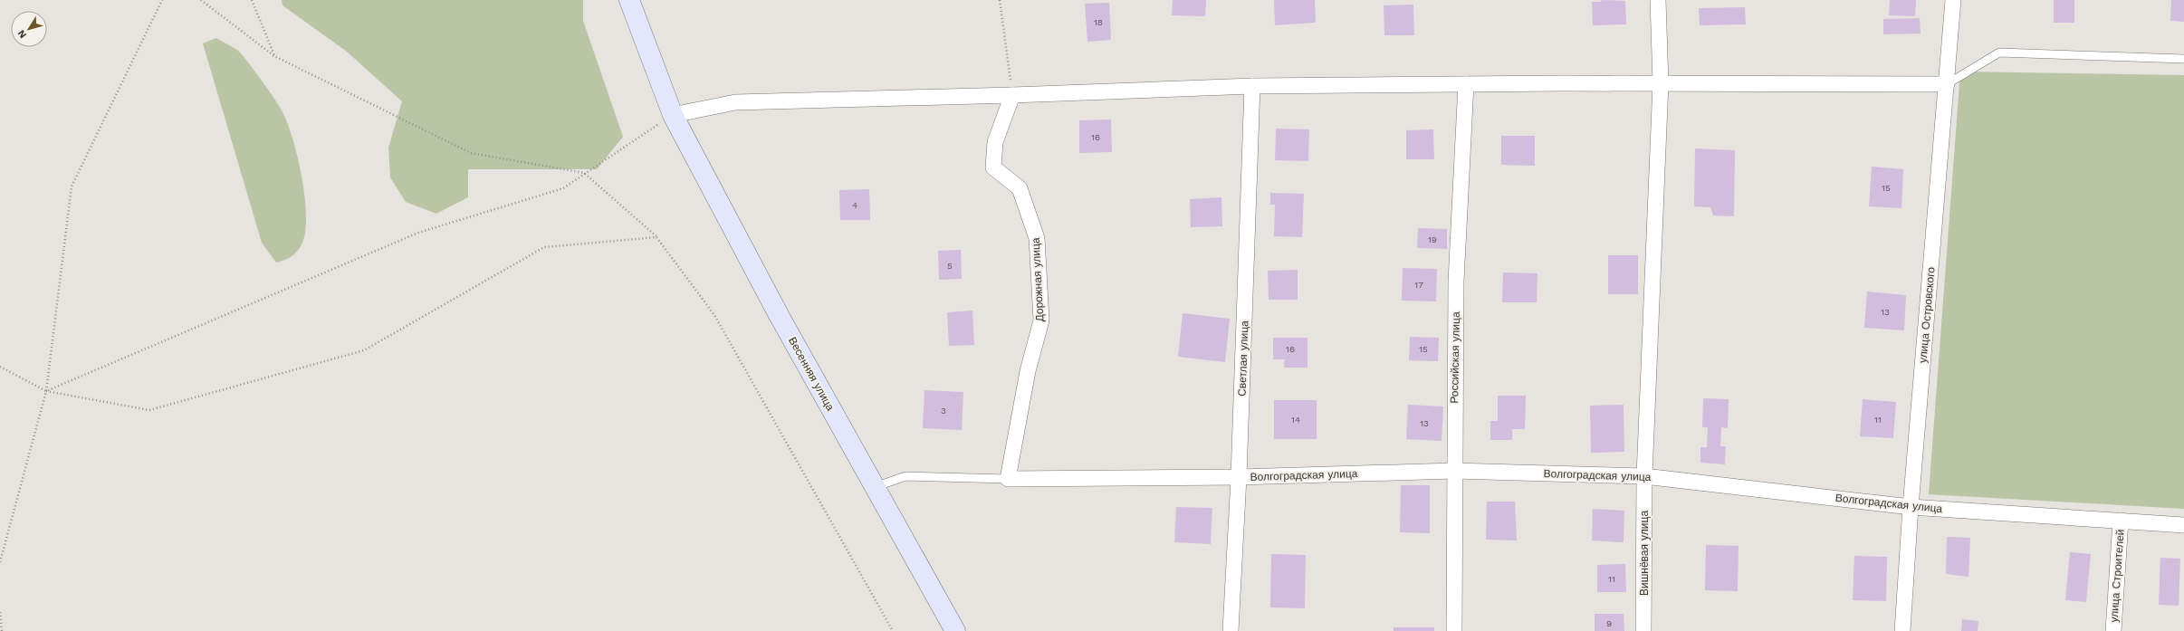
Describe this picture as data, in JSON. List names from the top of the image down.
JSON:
{
  "streets": {
    "street": [
      "Дорожная улица",
      "улица Островского",
      "Российская улица",
      "Светлая улица",
      "Весенняя улица",
      "Волгоградская улица",
      "Вишнёвая улица",
      "улица Строителей"
    ]
  },
  "crossings": [
    ["Дорожная улица", "Волгоградская улица"],
    ["улица Островского", "Волгоградская улица"],
    ["Российская улица", "Волгоградская улица"],
    ["Светлая улица", "Волгоградская улица"],
    ["Волгоградская улица", "Вишнёвая улица"],
    ["Волгоградская улица", "улица Строителей"]
  ],
  "house_numbers": [
    "18",
    "16",
    "15",
    "4",
    "19",
    "5",
    "17",
    "13",
    "16",
    "15",
    "3",
    "14",
    "11",
    "13",
    "11",
    "9"
  ],
  "north": "bottom left"
}
